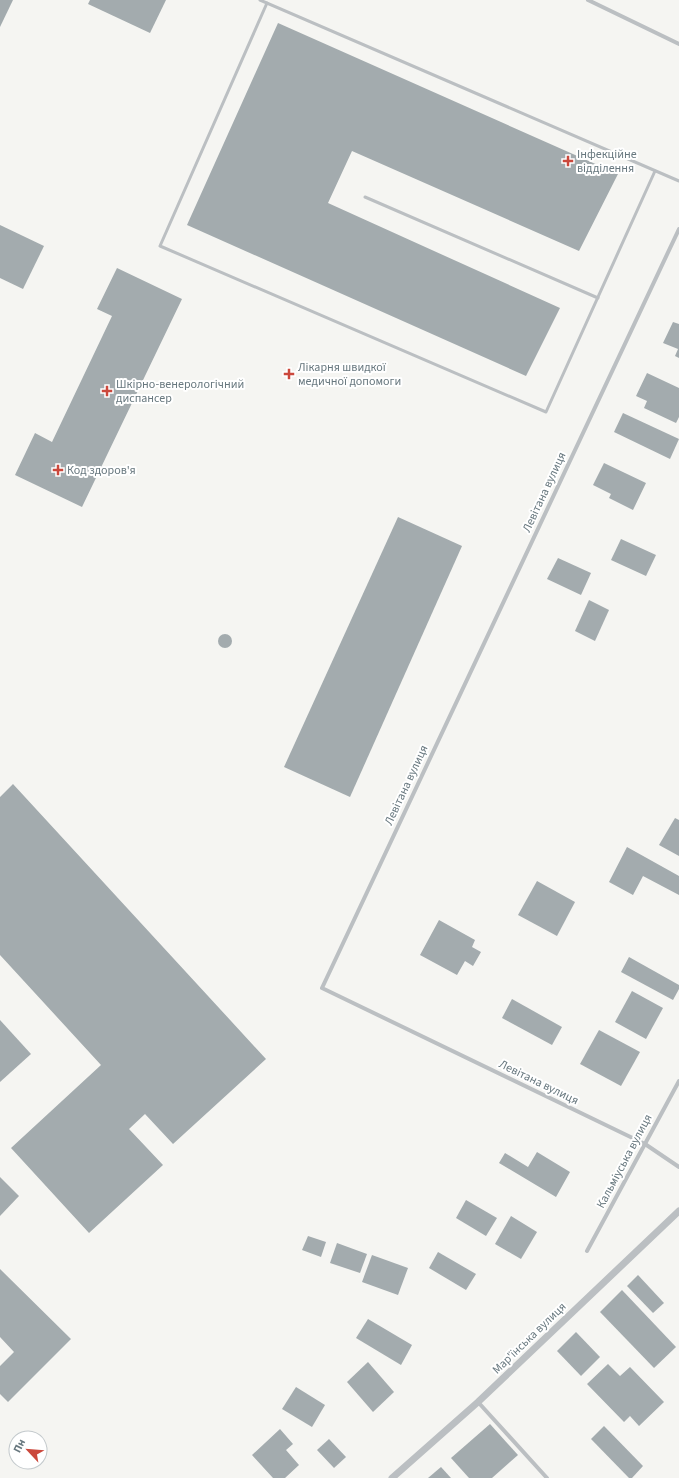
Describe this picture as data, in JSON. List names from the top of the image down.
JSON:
{
  "streets": {
    "street": ["Левітана вулиця", "Кальміуська вулиця", "Мар'їнська вулиця"]
  },
  "crossings": [
    ["Левітана вулиця", "Кальміуська вулиця"]
  ],
  "places": {
    "health": [
      "Інфекційне відділення",
      "Лікарня швидкої медичної допомоги",
      "Шкірно-венерологічний диспансер",
      "Код здоров'я"
    ]
  },
  "north": "top left"
}
